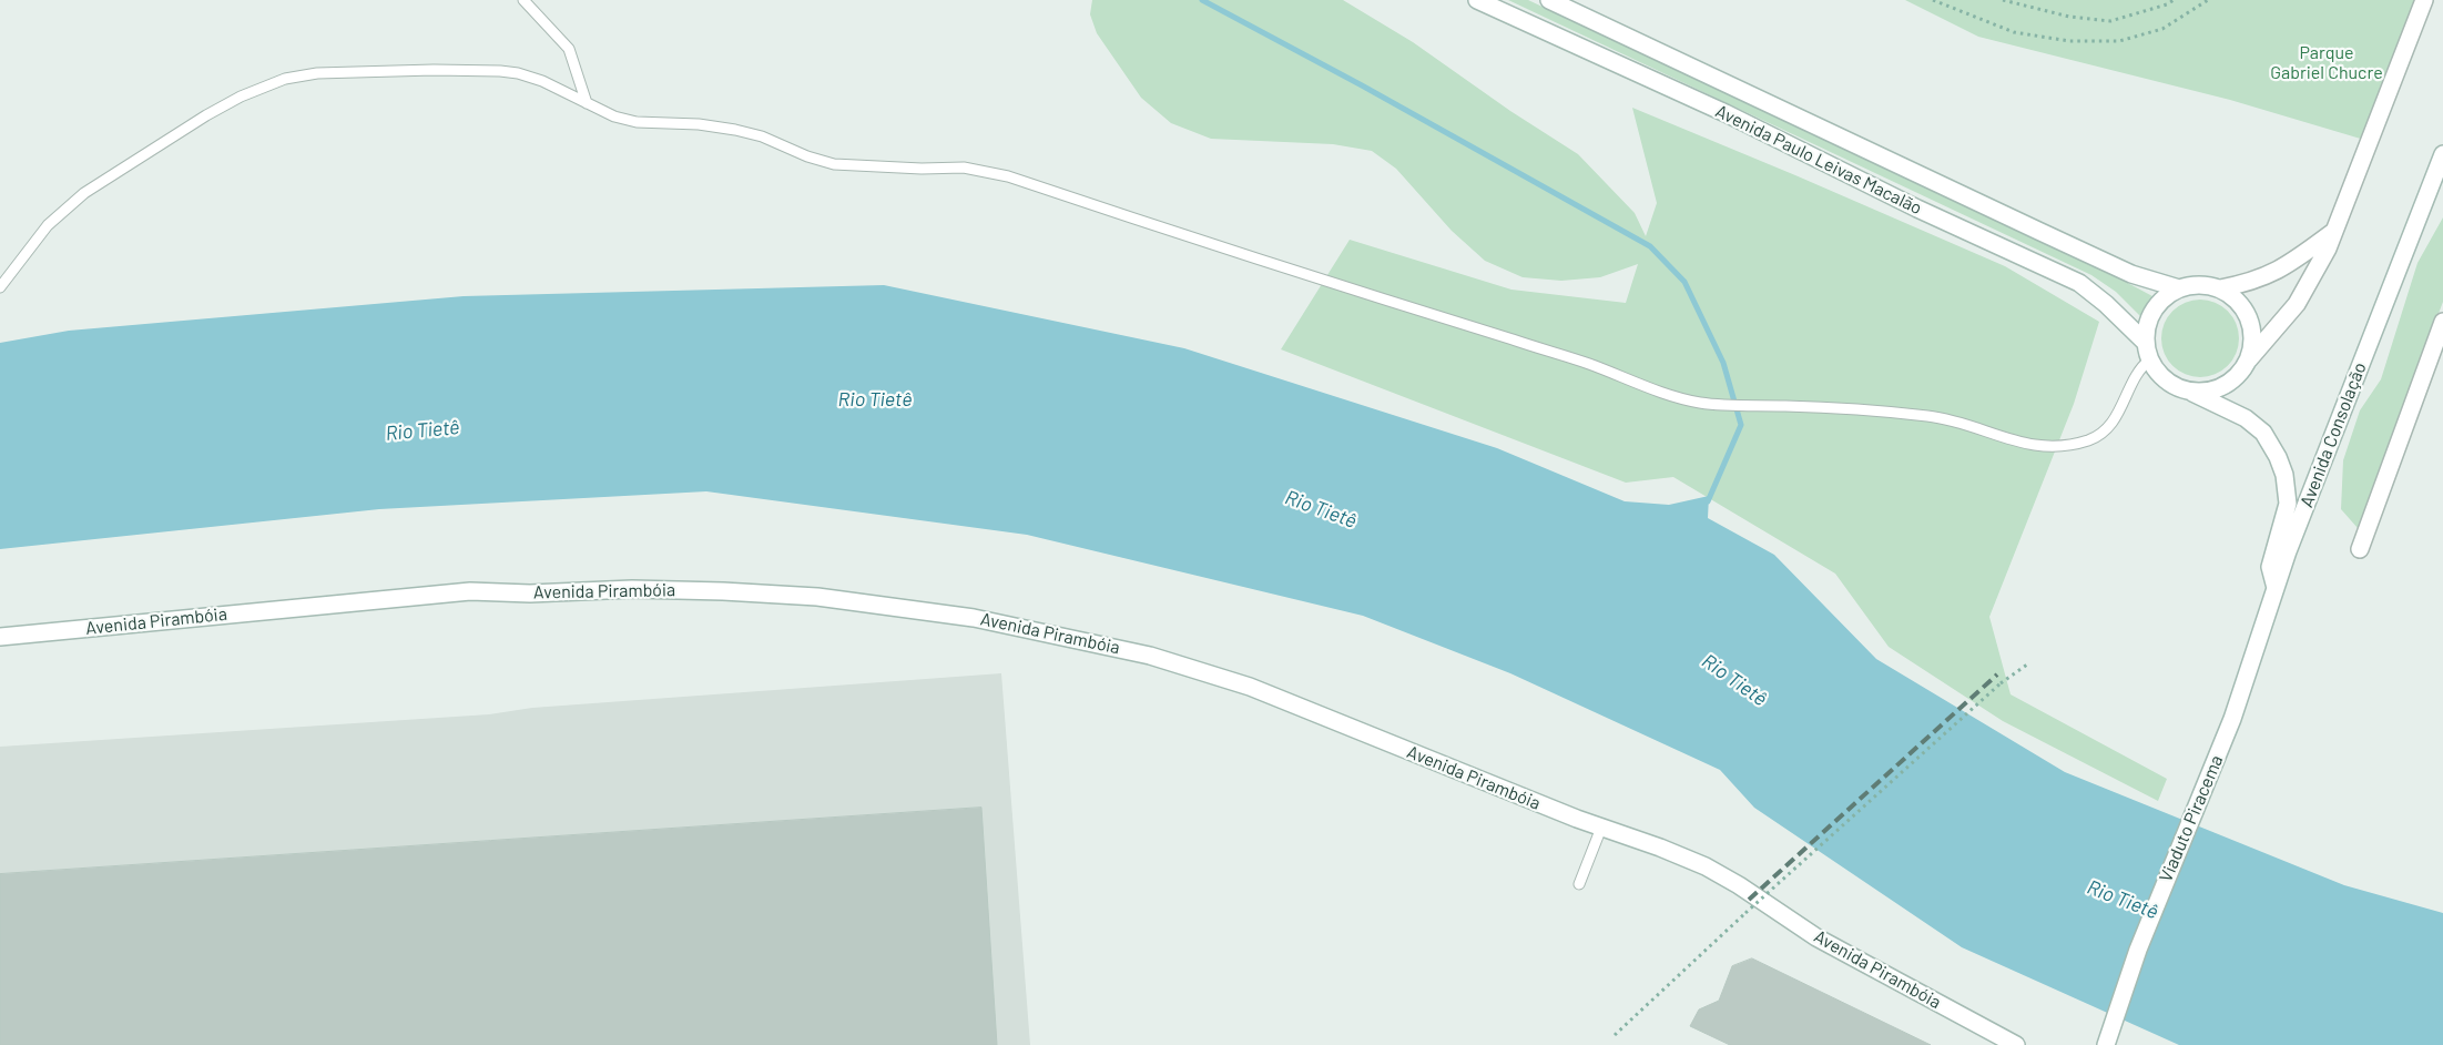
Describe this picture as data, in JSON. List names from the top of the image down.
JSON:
{
  "streets": {
    "main road": [
      "Avenida Paulo Leivas Macalão",
      "Avenida Consolação",
      "Avenida Pirambóia",
      "Viaduto Piracema"
    ]
  },
  "crossings": [
    ["Avenida Consolação", "Viaduto Piracema"]
  ],
  "water": ["Rio Tietê"],
  "parks": ["Parque Gabriel Chucre"]
}
